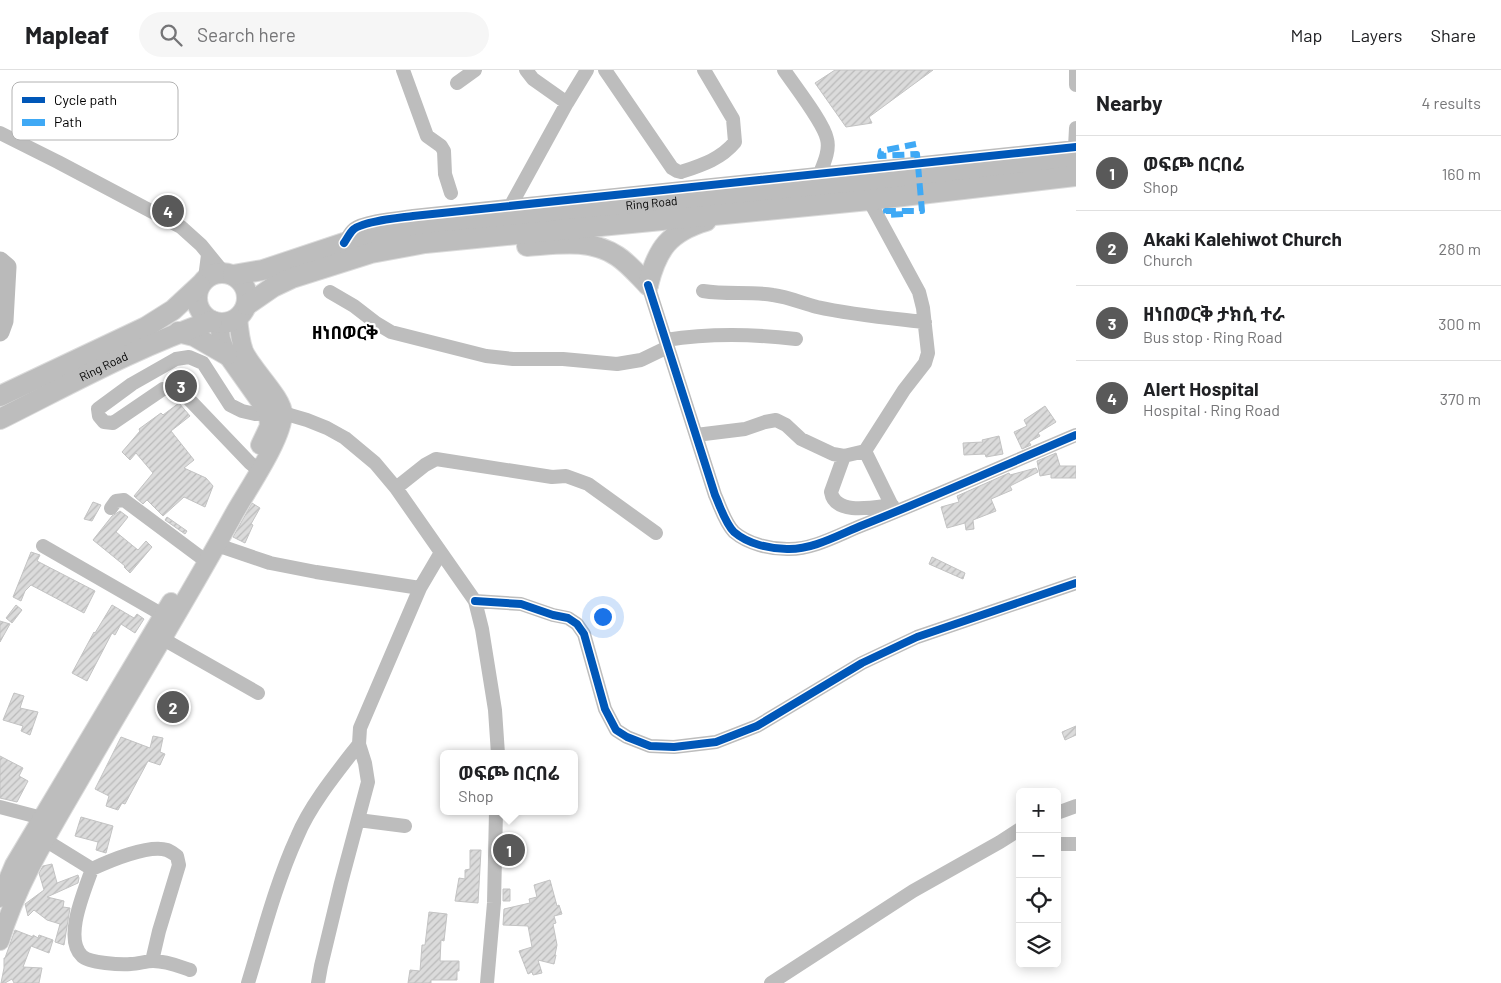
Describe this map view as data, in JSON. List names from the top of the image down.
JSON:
{
  "streets": {
    "highway": ["Ring Road"]
  },
  "districts": ["ዘነበወርቅ"],
  "legend": ["Cycle path", "Path"],
  "page": {
    "header": "Mapleaf",
    "search": "Search here",
    "nav": ["Map", "Layers", "Share"],
    "heading": ["Nearby", "4 results"],
    "list": [
      {
        "mark": "1",
        "name": "ወፍጮ በርበሬ",
        "note": "Shop",
        "value": "160 m"
      },
      {
        "mark": "2",
        "name": "Akaki Kalehiwot Church",
        "note": "Church",
        "value": "280 m"
      },
      {
        "mark": "3",
        "name": "ዘነበወርቅ ታክሲ ተራ",
        "note": "Bus stop · Ring Road",
        "value": "300 m"
      },
      {
        "mark": "4",
        "name": "Alert Hospital",
        "note": "Hospital · Ring Road",
        "value": "370 m"
      }
    ],
    "pins": [
      "4",
      "3",
      "2",
      "1"
    ],
    "popup": ["ወፍጮ በርበሬ", "Shop"],
    "map_buttons": ["+", "−"]
  }
}
